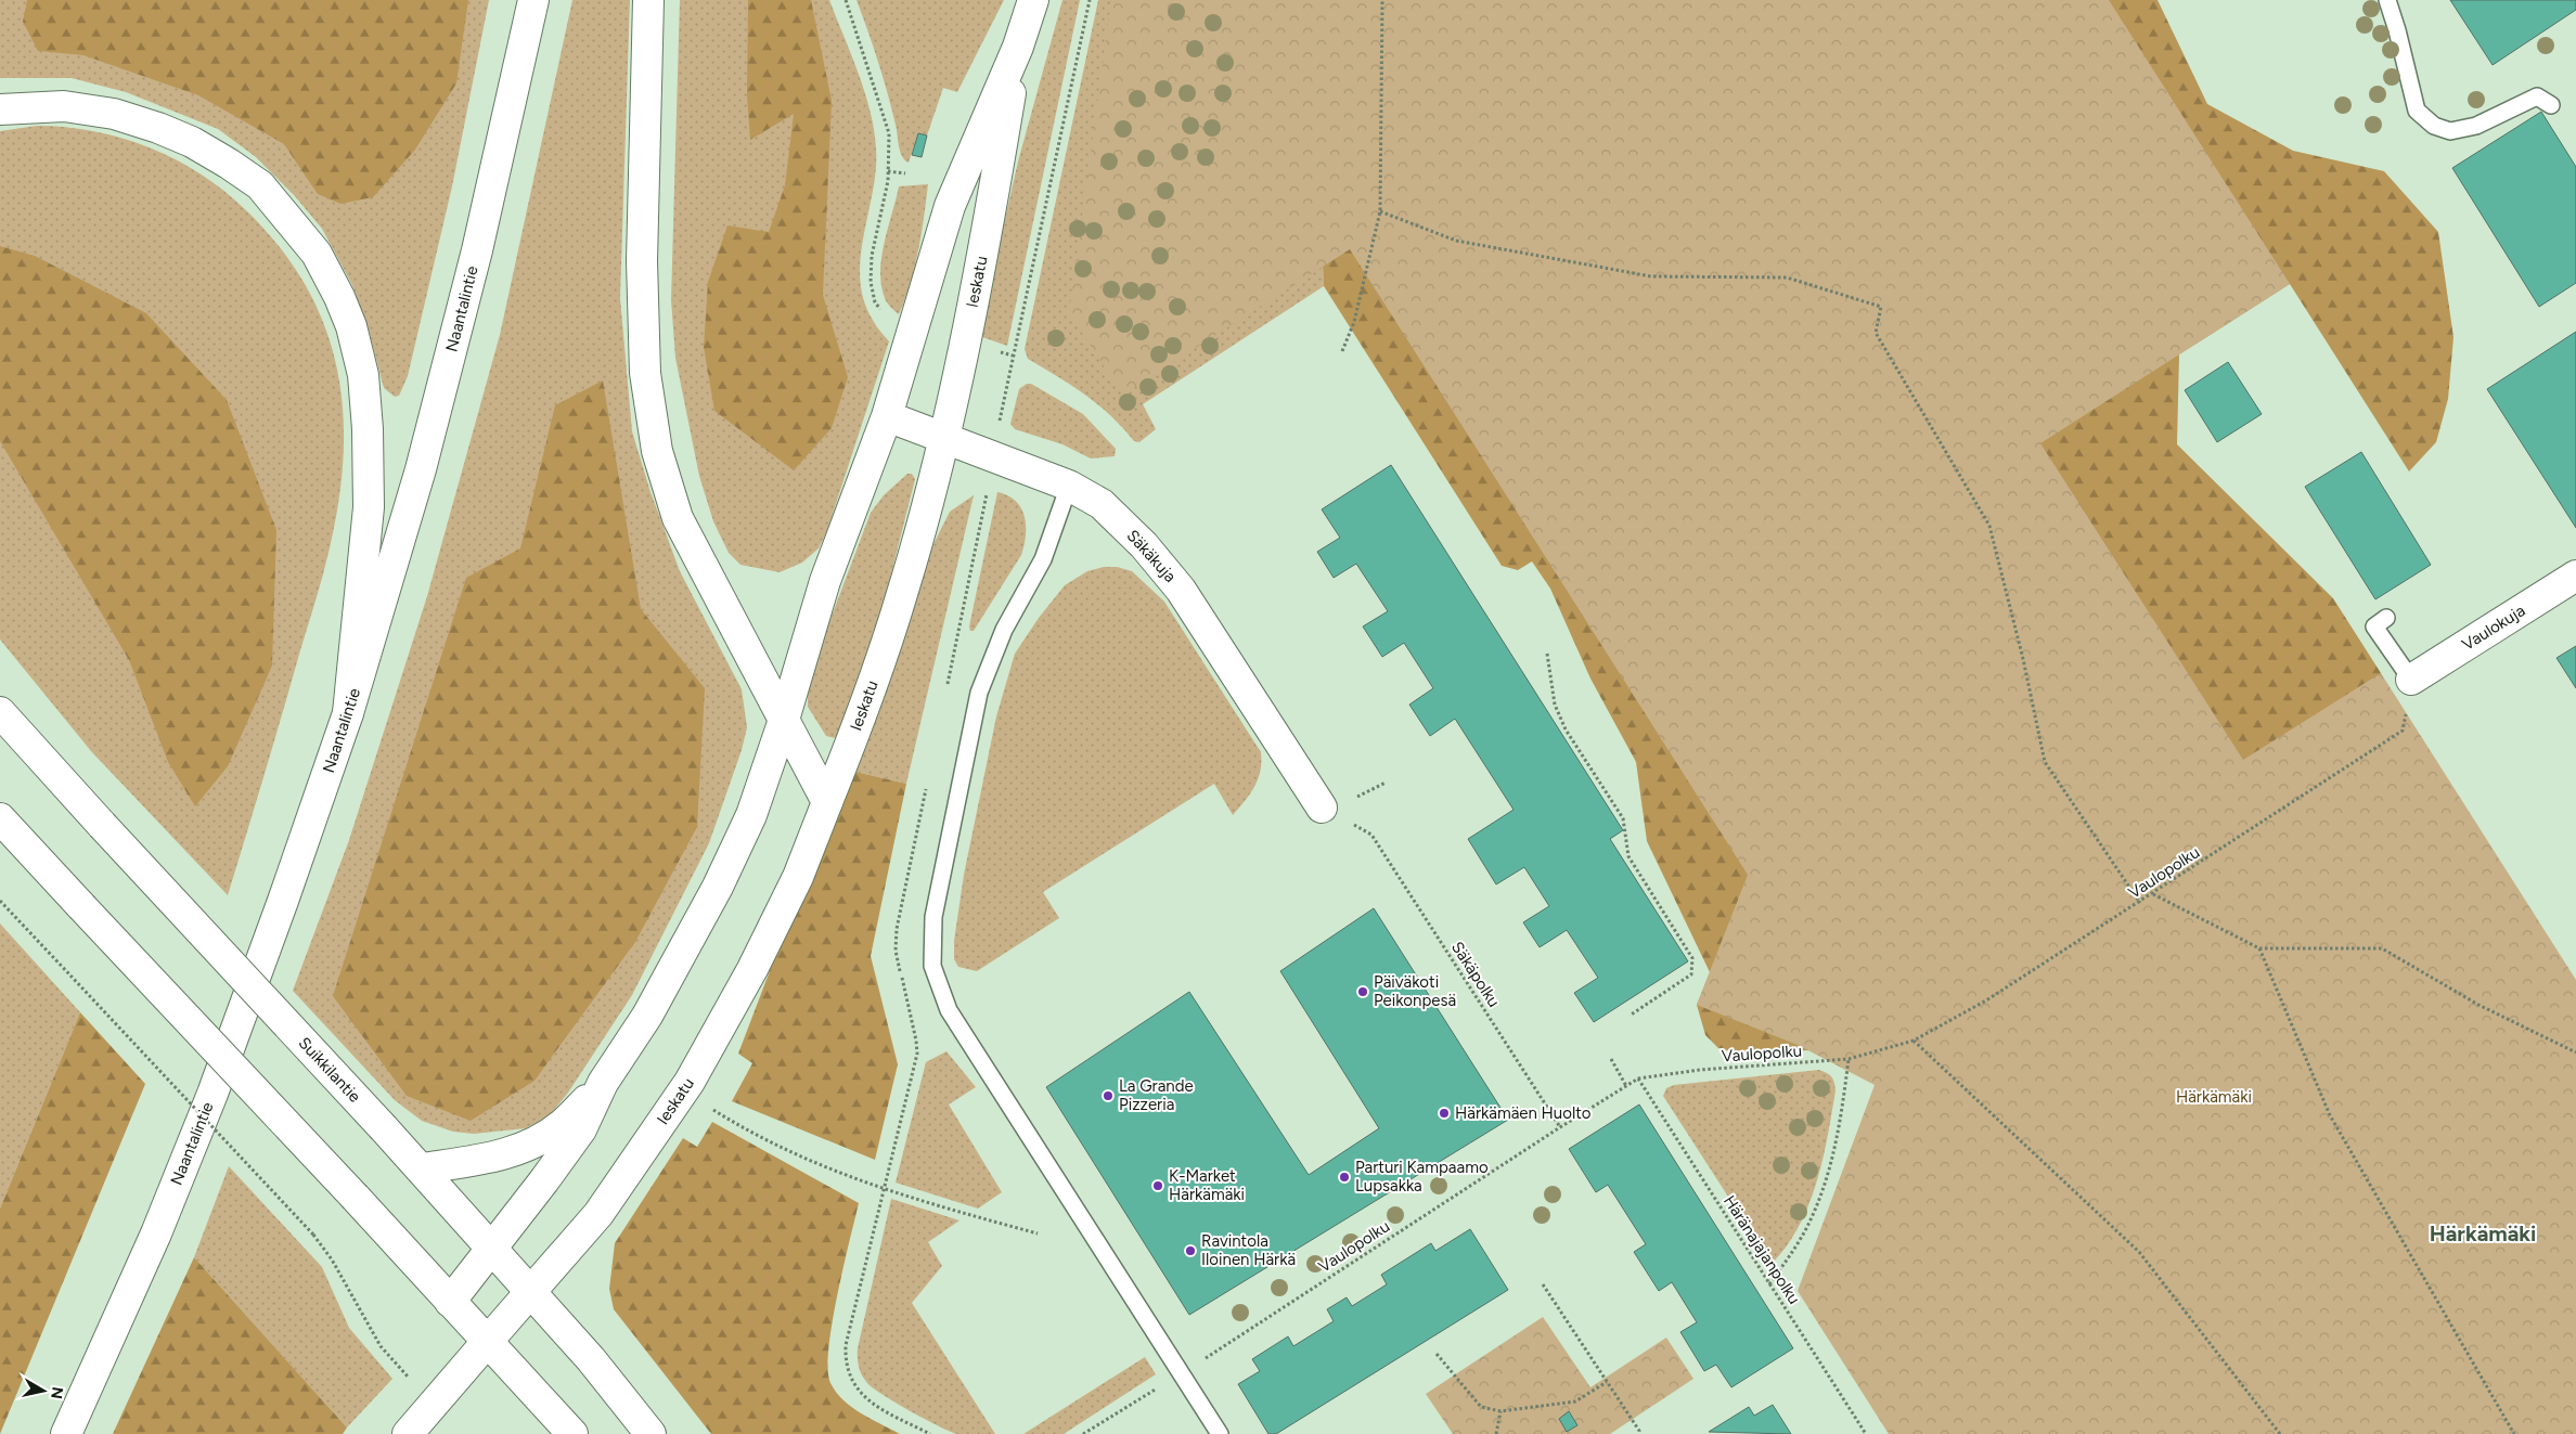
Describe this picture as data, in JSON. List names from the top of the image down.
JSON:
{
  "streets": {
    "main road": [
      "Ieskatu",
      "Naantalintie",
      "Säkäkuja",
      "Vaulokuja",
      "Suikkilantie"
    ],
    "path": ["Vaulopolku", "Säkäpolku", "Häränajajanpolku"]
  },
  "crossings": [
    ["Ieskatu", "Säkäkuja"],
    ["Ieskatu", "Suikkilantie"],
    ["Vaulokuja", "Vaulopolku"],
    ["Vaulopolku", "Säkäpolku"],
    ["Vaulopolku", "Häränajajanpolku"]
  ],
  "districts": ["Härkämäki"],
  "parks": ["Härkämäki"],
  "places": [
    "Päiväkoti Peikonpesä",
    "La Grande Pizzeria",
    "Härkämäen Huolto",
    "Parturi Kampaamo Lupsakka",
    "K-Market Härkämäki",
    "Ravintola Iloinen Härkä"
  ],
  "north": "right"
}
